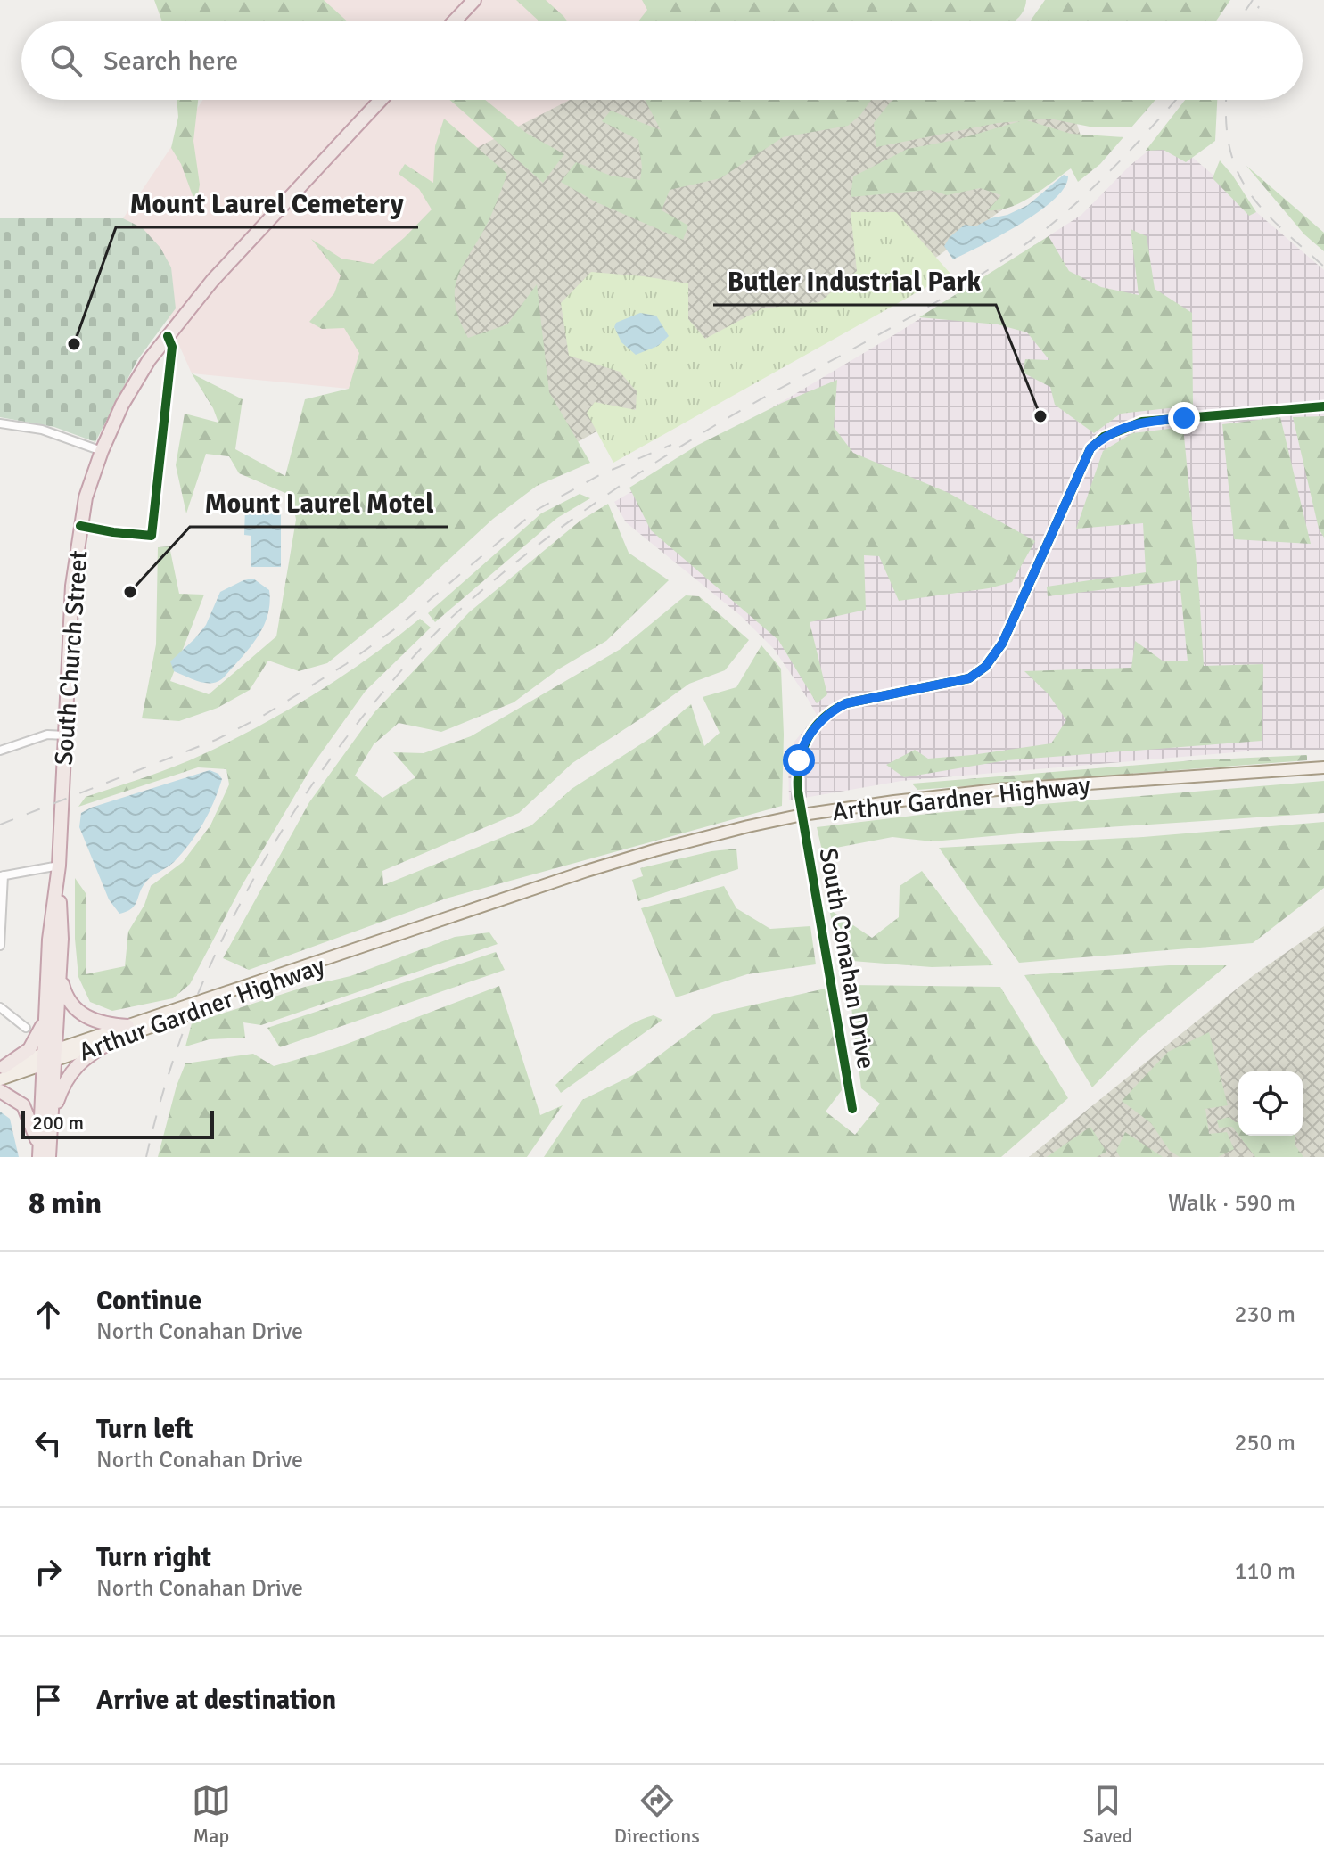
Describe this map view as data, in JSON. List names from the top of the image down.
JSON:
{
  "streets": {
    "highway": ["South Church Street"],
    "main road": ["Arthur Gardner Highway"],
    "street": ["South Conahan Drive"]
  },
  "crossings": [
    ["South Church Street", "Arthur Gardner Highway"],
    ["Arthur Gardner Highway", "South Conahan Drive"]
  ],
  "places": ["Mount Laurel Cemetery", "Butler Industrial Park", "Mount Laurel Motel"],
  "scale_bar": "200 m",
  "page": {
    "search": "Search here",
    "scale": "200 m",
    "heading": ["8 min", "Walk · 590 m"],
    "list": [
      ["Continue", "North Conahan Drive", "230 m"],
      ["Turn left", "North Conahan Drive", "250 m"],
      ["Turn right", "North Conahan Drive", "110 m"],
      "Arrive at destination"
    ],
    "nav": ["Map", "Directions", "Saved"]
  }
}
